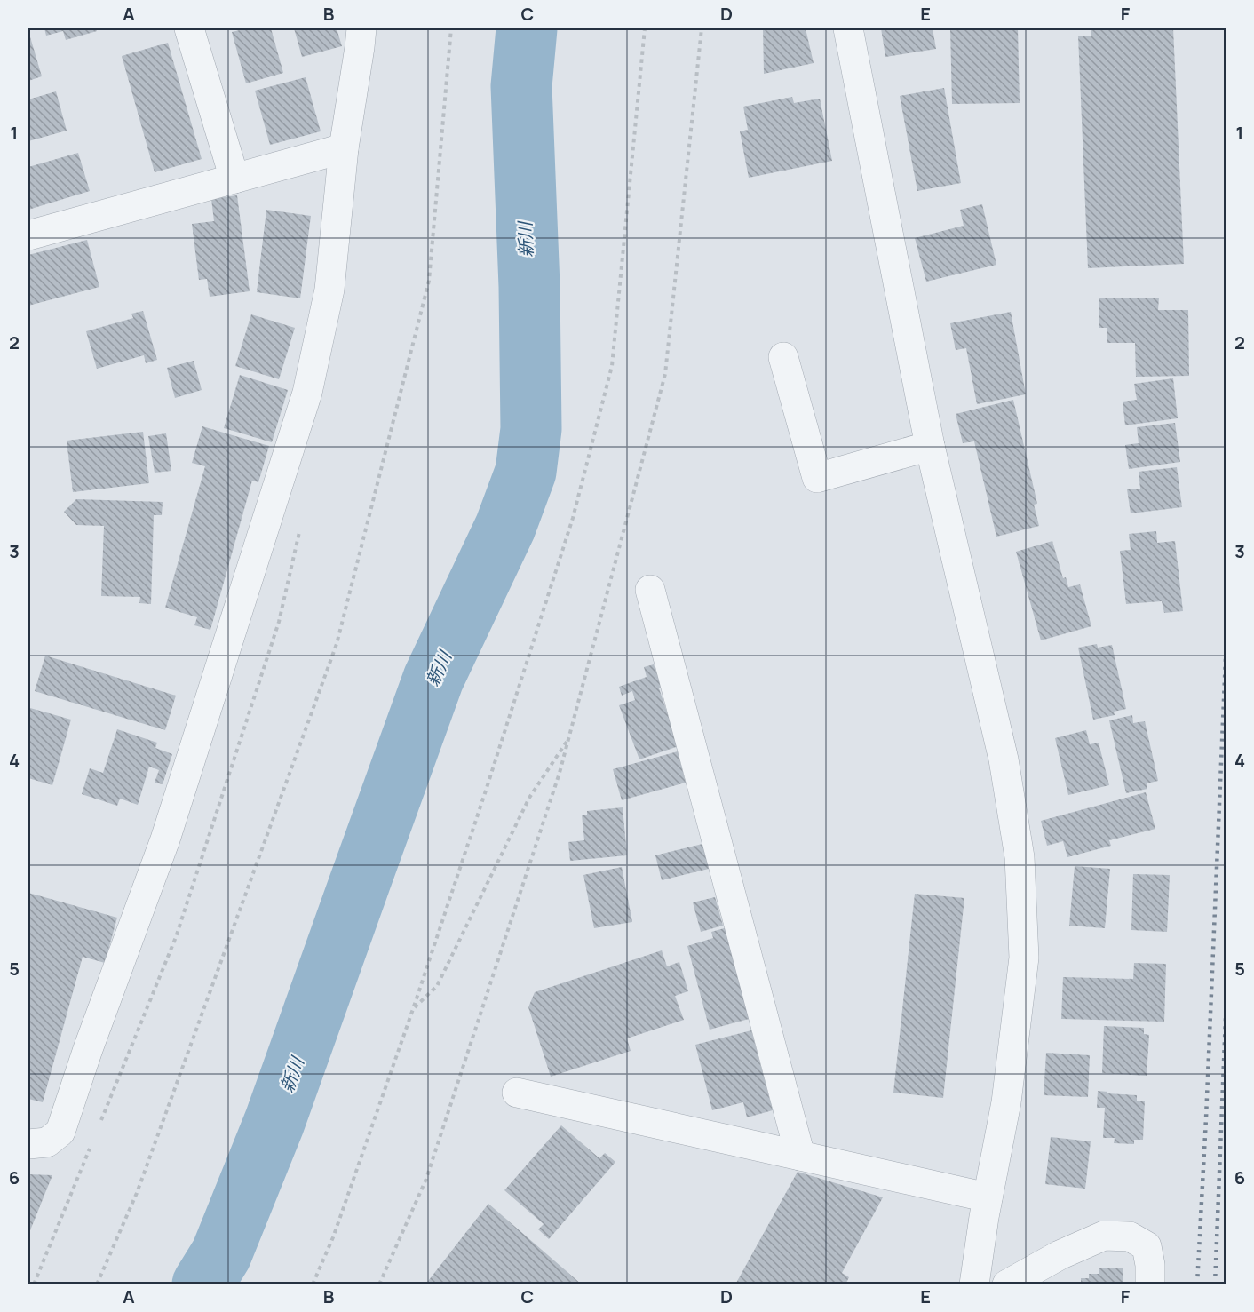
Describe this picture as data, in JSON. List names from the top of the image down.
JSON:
{
  "water": ["新川"],
  "grid": {
    "columns": [
      "A",
      "B",
      "C",
      "D",
      "E",
      "F"
    ],
    "rows": [
      "1",
      "2",
      "3",
      "4",
      "5",
      "6"
    ]
  }
}
